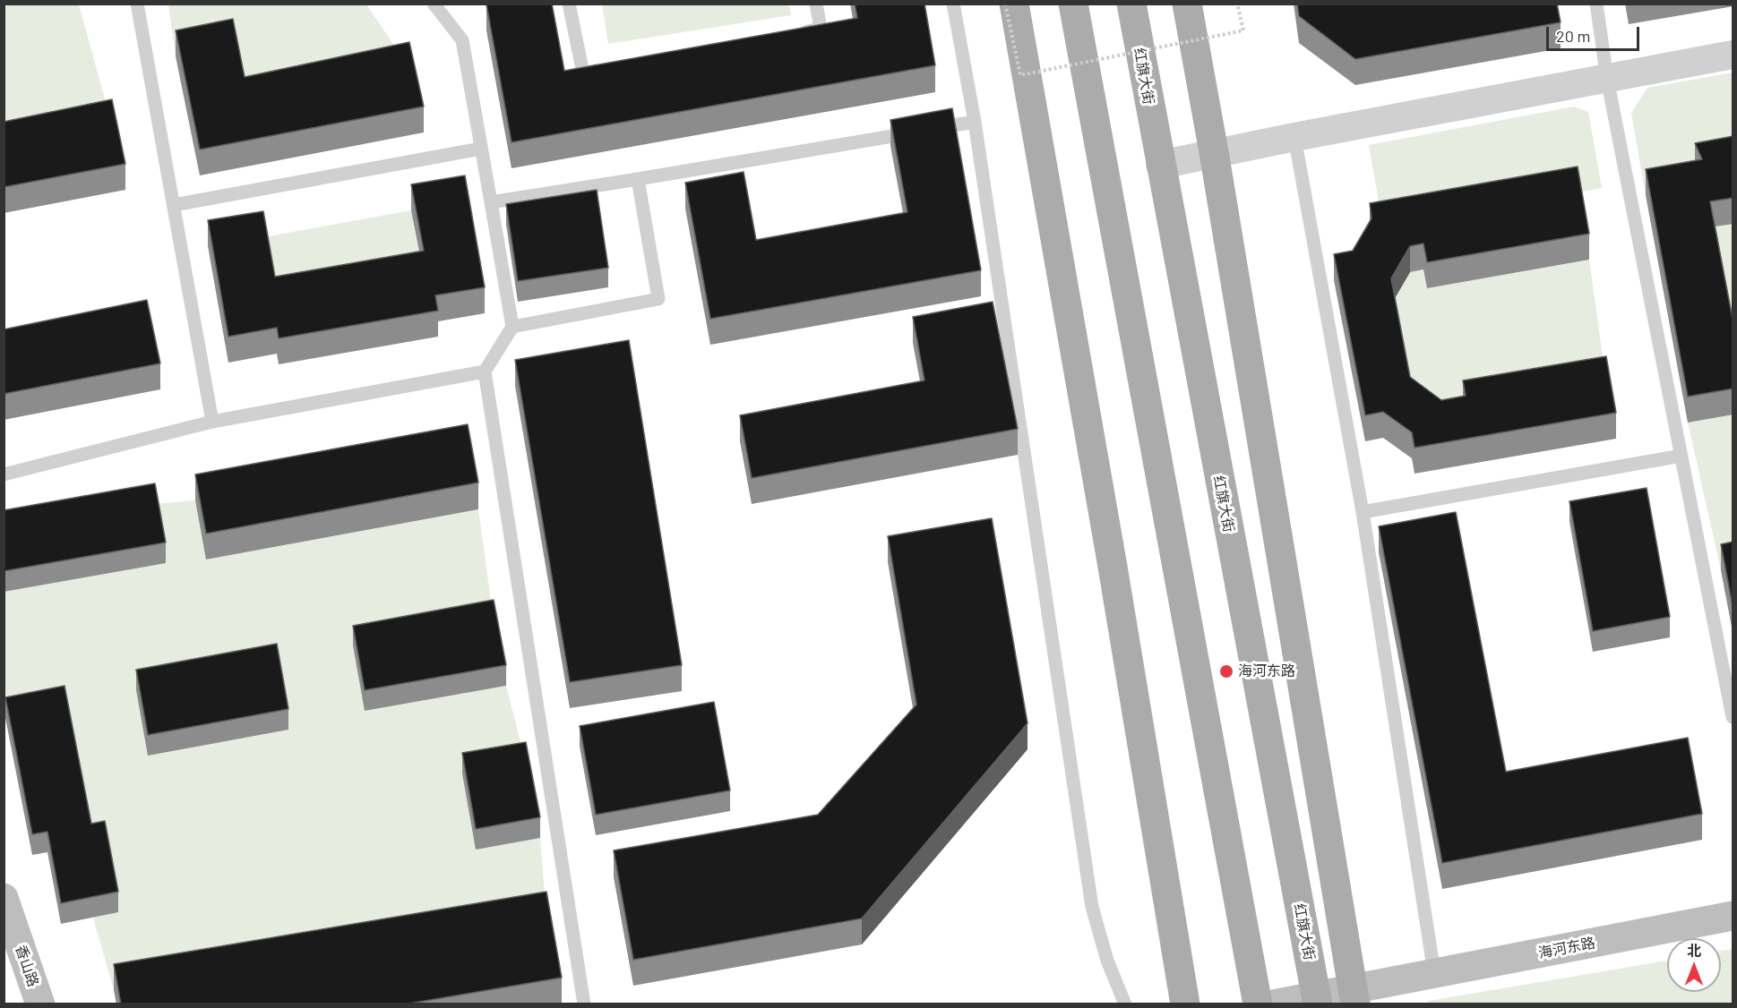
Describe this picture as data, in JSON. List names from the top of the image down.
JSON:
{
  "streets": {
    "main road": ["红旗大街"],
    "street": ["海河东路", "香山路"]
  },
  "crossings": [
    ["红旗大街", "海河东路"]
  ],
  "places": ["海河东路"],
  "scale_bar": "20 m",
  "north": "top"
}
